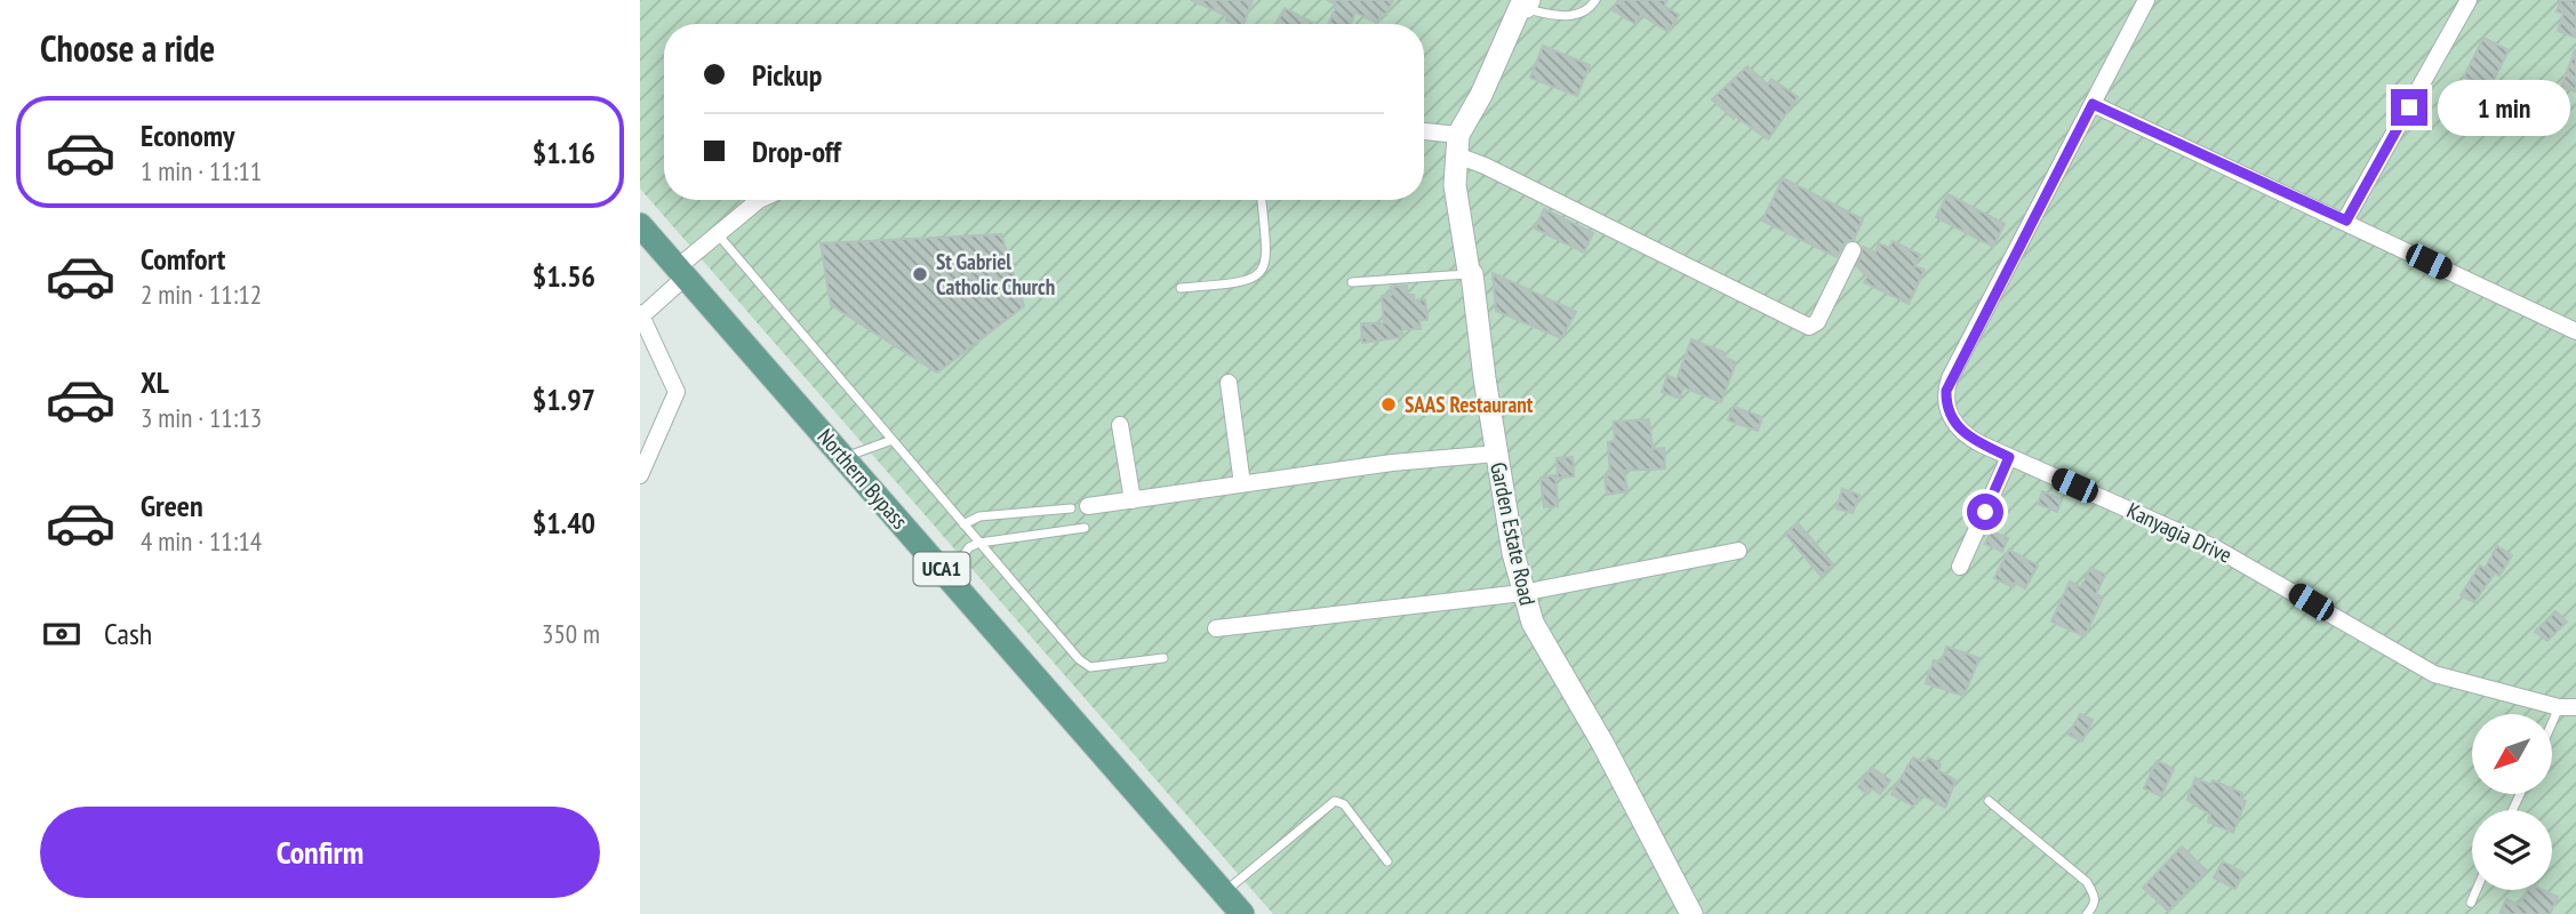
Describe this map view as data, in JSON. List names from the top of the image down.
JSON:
{
  "streets": {
    "main road": ["Northern Bypass", "UCA1"],
    "street": ["Kanyagia Drive", "Garden Estate Road"]
  },
  "places": ["St Gabriel Catholic Church", "SAAS Restaurant"],
  "north": "bottom left",
  "page": {
    "heading": "Choose a ride",
    "banner": ["Pickup", "Drop-off"],
    "bubble": "1 min",
    "list": [
      {
        "name": "Economy",
        "note": "1 min · 11:11",
        "value": "$1.16"
      },
      {
        "name": "Comfort",
        "note": "2 min · 11:12",
        "value": "$1.56"
      },
      {
        "name": "XL",
        "note": "3 min · 11:13",
        "value": "$1.97"
      },
      {
        "name": "Green",
        "note": "4 min · 11:14",
        "value": "$1.40"
      }
    ],
    "pay": ["Cash", "350 m"],
    "buttons": "Confirm"
  }
}
